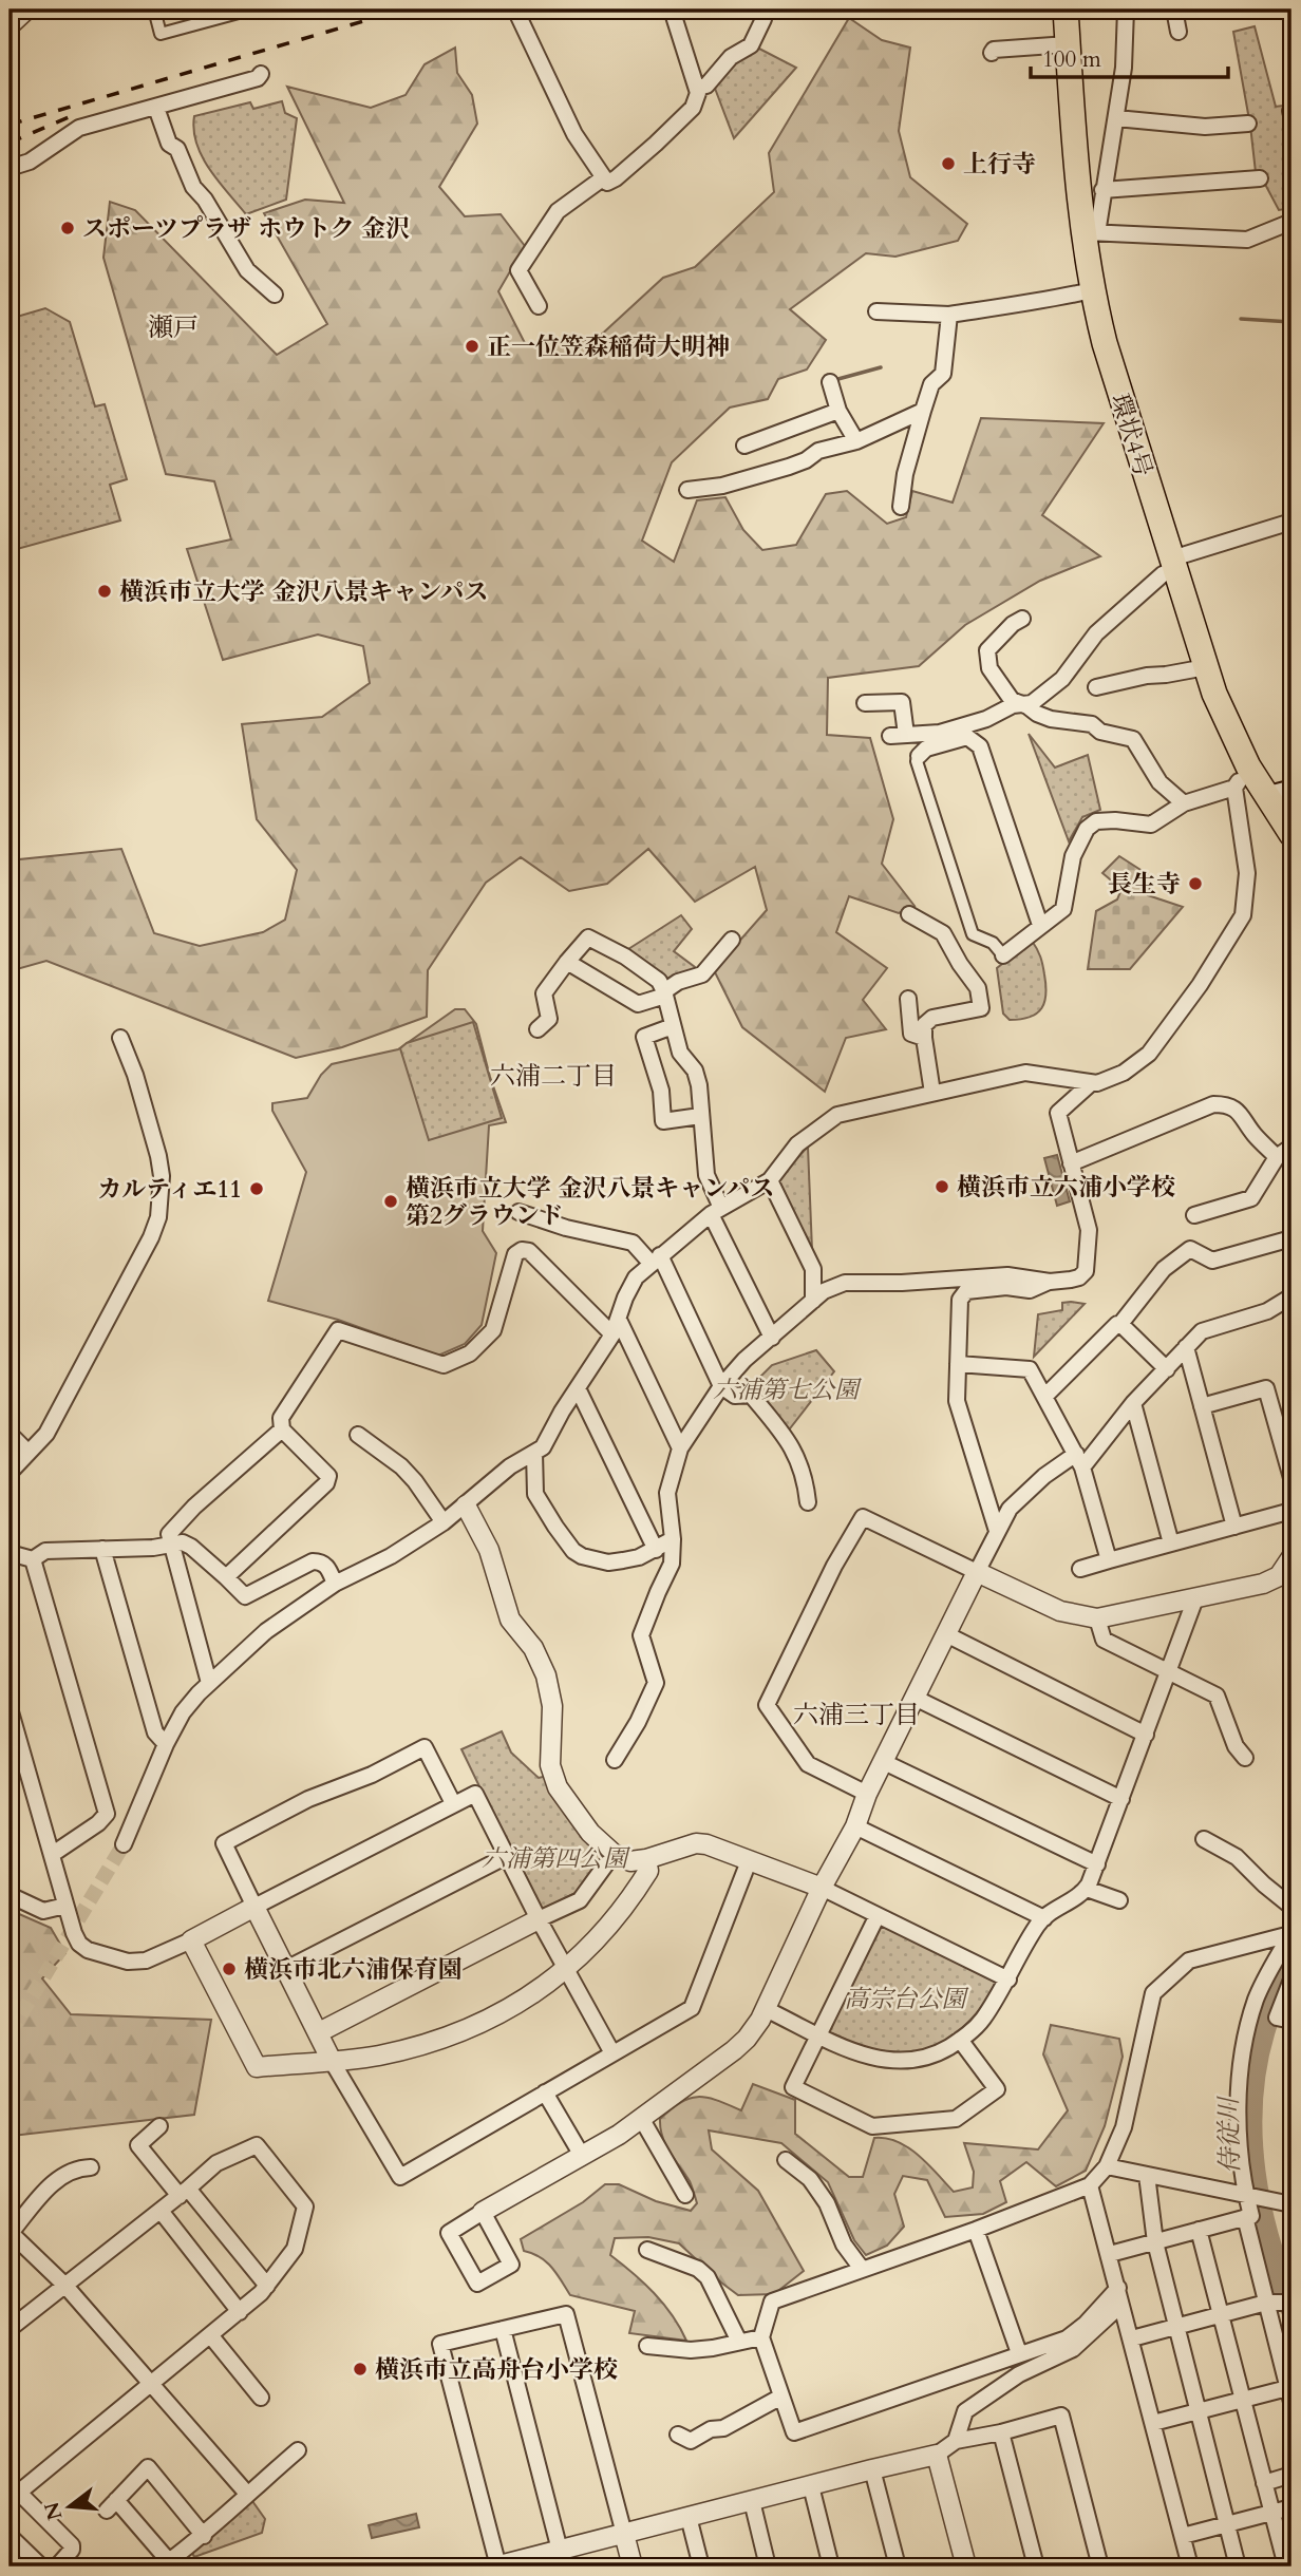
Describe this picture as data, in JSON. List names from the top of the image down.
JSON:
{
  "streets": {
    "main road": ["環状4号"]
  },
  "districts": ["瀬戸", "六浦二丁目", "六浦三丁目"],
  "water": ["侍従川"],
  "parks": ["六浦第七公園", "六浦第四公園", "高宗台公園"],
  "places": [
    "上行寺",
    "スポーツプラザ ホウトク 金沢",
    "正一位笠森稲荷大明神",
    "横浜市立大学 金沢八景キャンパス",
    "長生寺",
    "横浜市立六浦小学校",
    "カルティエ11",
    "横浜市立大学 金沢八景キャンパス 第2グラウンド",
    "横浜市北六浦保育園",
    "横浜市立高舟台小学校"
  ],
  "scale_bar": "100 m",
  "north": "left"
}
